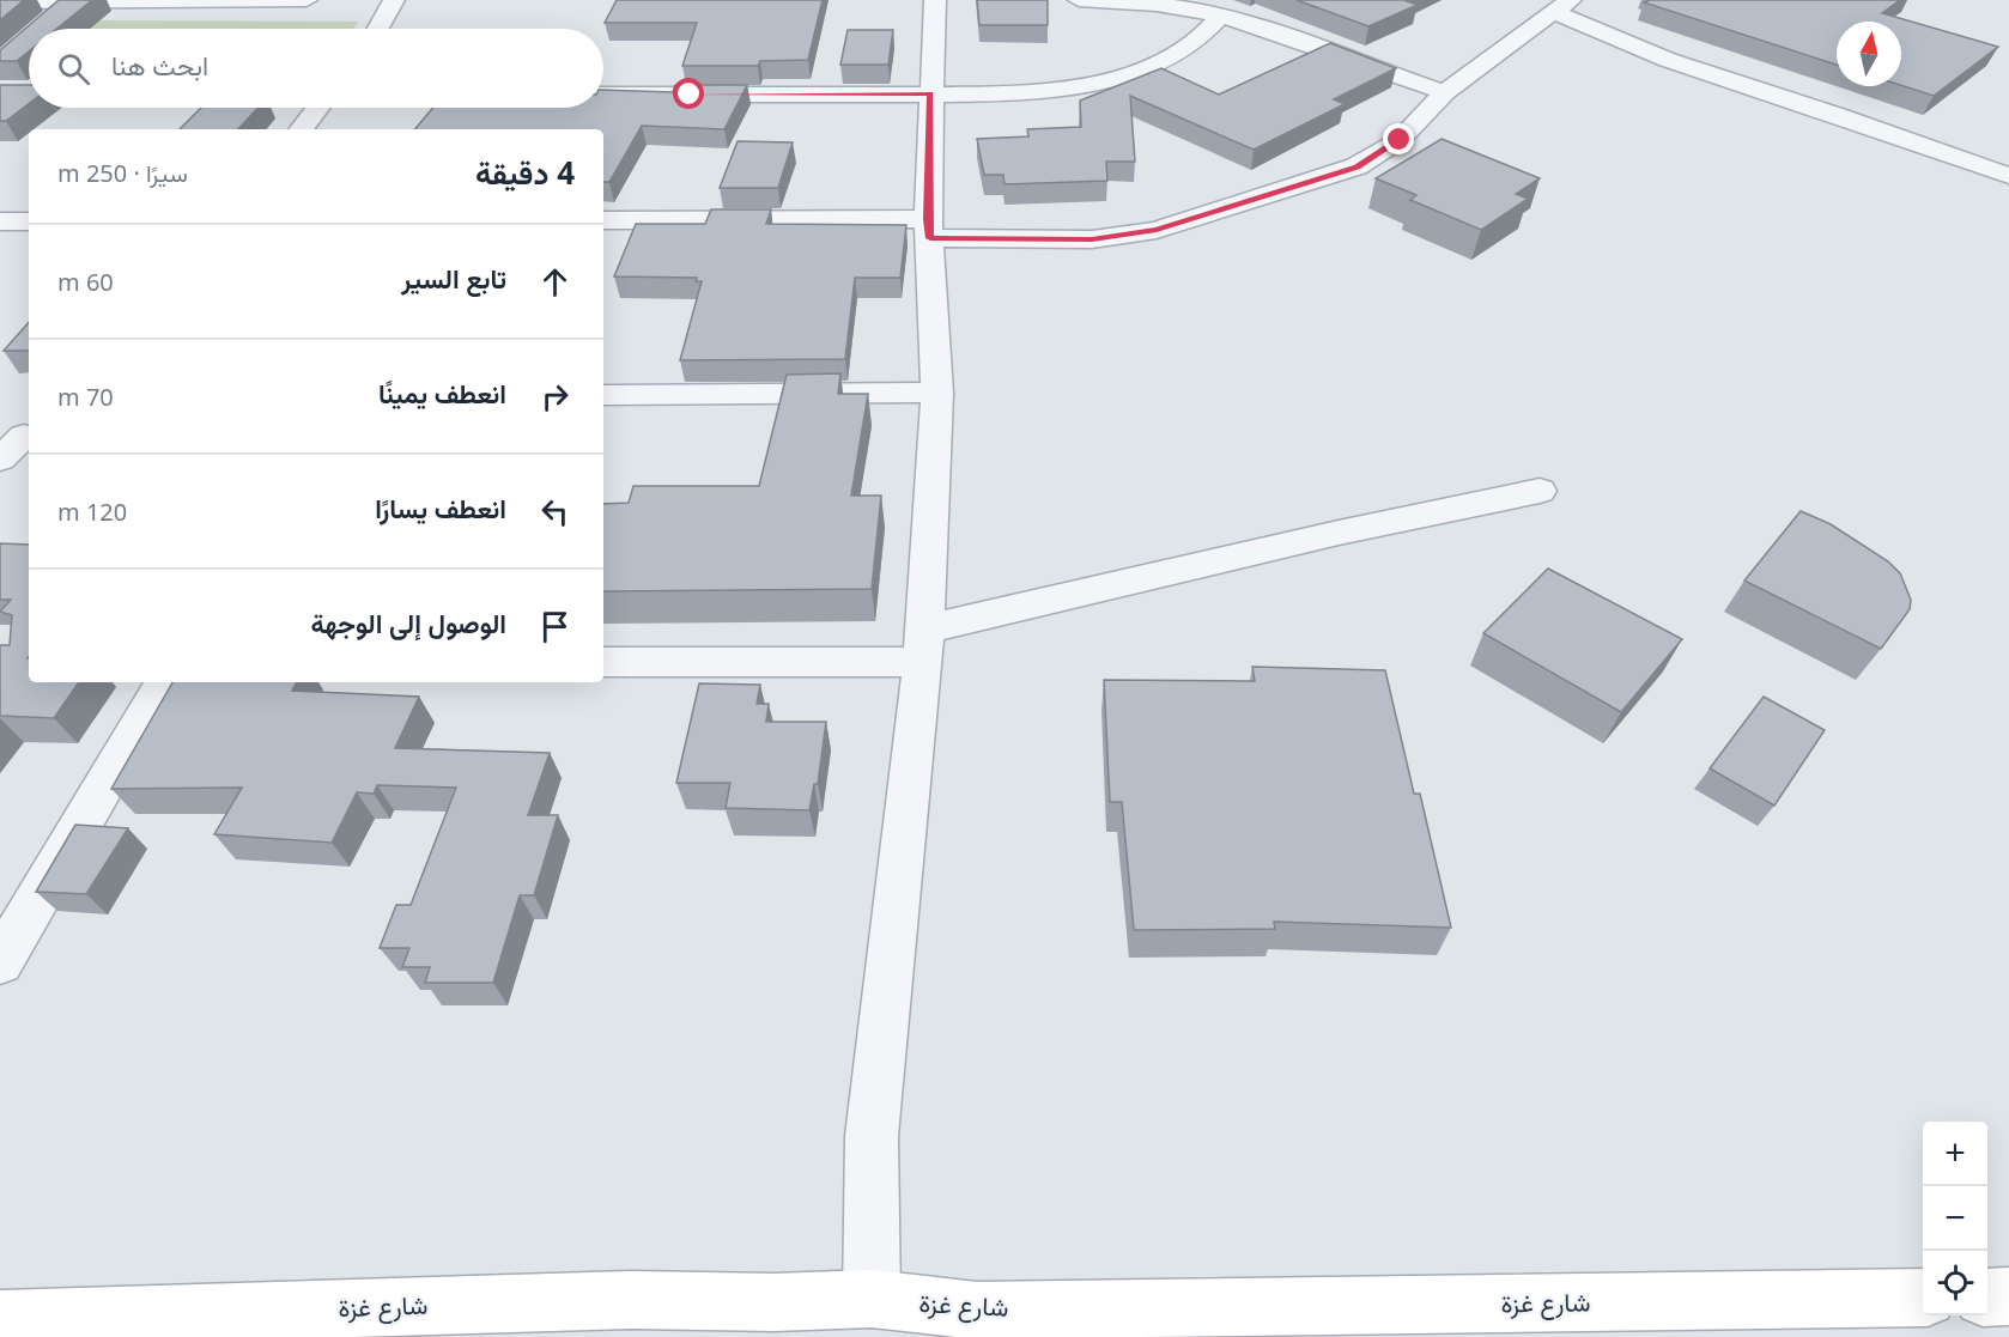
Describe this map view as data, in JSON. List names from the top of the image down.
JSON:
{
  "streets": {
    "main road": ["شارع غزة"]
  },
  "north": "top",
  "page": {
    "search": "ابحث هنا",
    "heading": ["4 دقيقة", "سيرًا · 250 m"],
    "list": [
      ["تابع السير", "60 m"],
      ["انعطف يمينًا", "70 m"],
      ["انعطف يسارًا", "120 m"],
      "الوصول إلى الوجهة"
    ],
    "map_buttons": ["+", "−"]
  }
}
